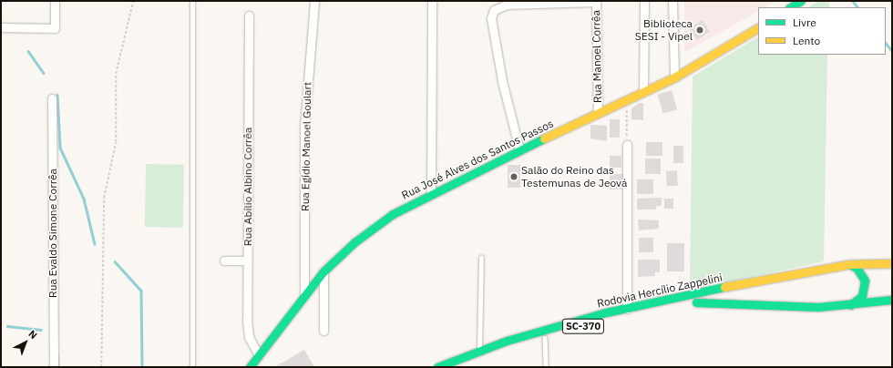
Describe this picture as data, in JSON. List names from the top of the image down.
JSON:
{
  "streets": {
    "main road": ["Rua José Alves dos Santos Passos", "Rodovia Hercílio Zappelini", "SC-370"],
    "street": [
      "Rua Manoel Corrêa",
      "Rua Egídio Manoel Goulart",
      "Rua Abílio Albino Corrêa",
      "Rua Evaldo Simone Corrêa"
    ]
  },
  "crossings": [
    ["Rua Manoel Corrêa", "Rua José Alves dos Santos Passos"],
    ["Rua Egídio Manoel Goulart", "Rua José Alves dos Santos Passos"],
    ["Rua José Alves dos Santos Passos", "Rua Abílio Albino Corrêa"]
  ],
  "places": ["Biblioteca SESI - Vipel", "Salão do Reino das Testemunas de Jeová"],
  "legend": ["Livre", "Lento"],
  "north": "top right"
}
